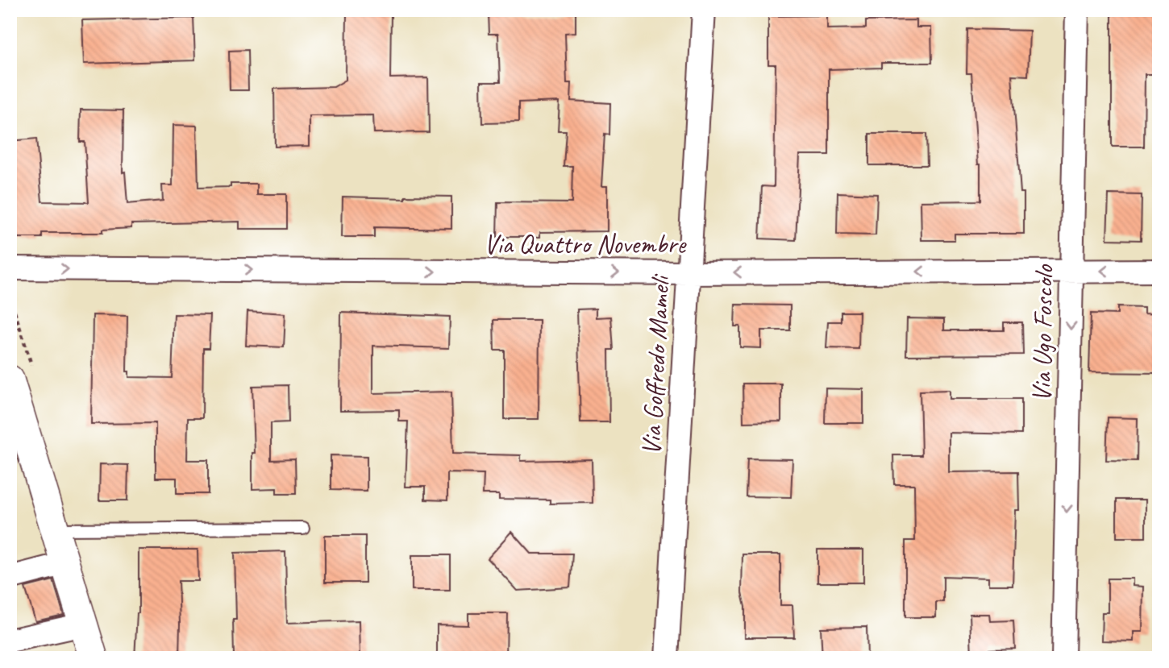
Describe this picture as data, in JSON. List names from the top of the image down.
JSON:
{
  "streets": {
    "street": ["Via Quattro Novembre", "Via Ugo Foscolo", "Via Goffredo Mameli"]
  },
  "crossings": [
    ["Via Quattro Novembre", "Via Ugo Foscolo"],
    ["Via Quattro Novembre", "Via Goffredo Mameli"]
  ],
  "one_way": ["Via Ugo Foscolo"]
}
